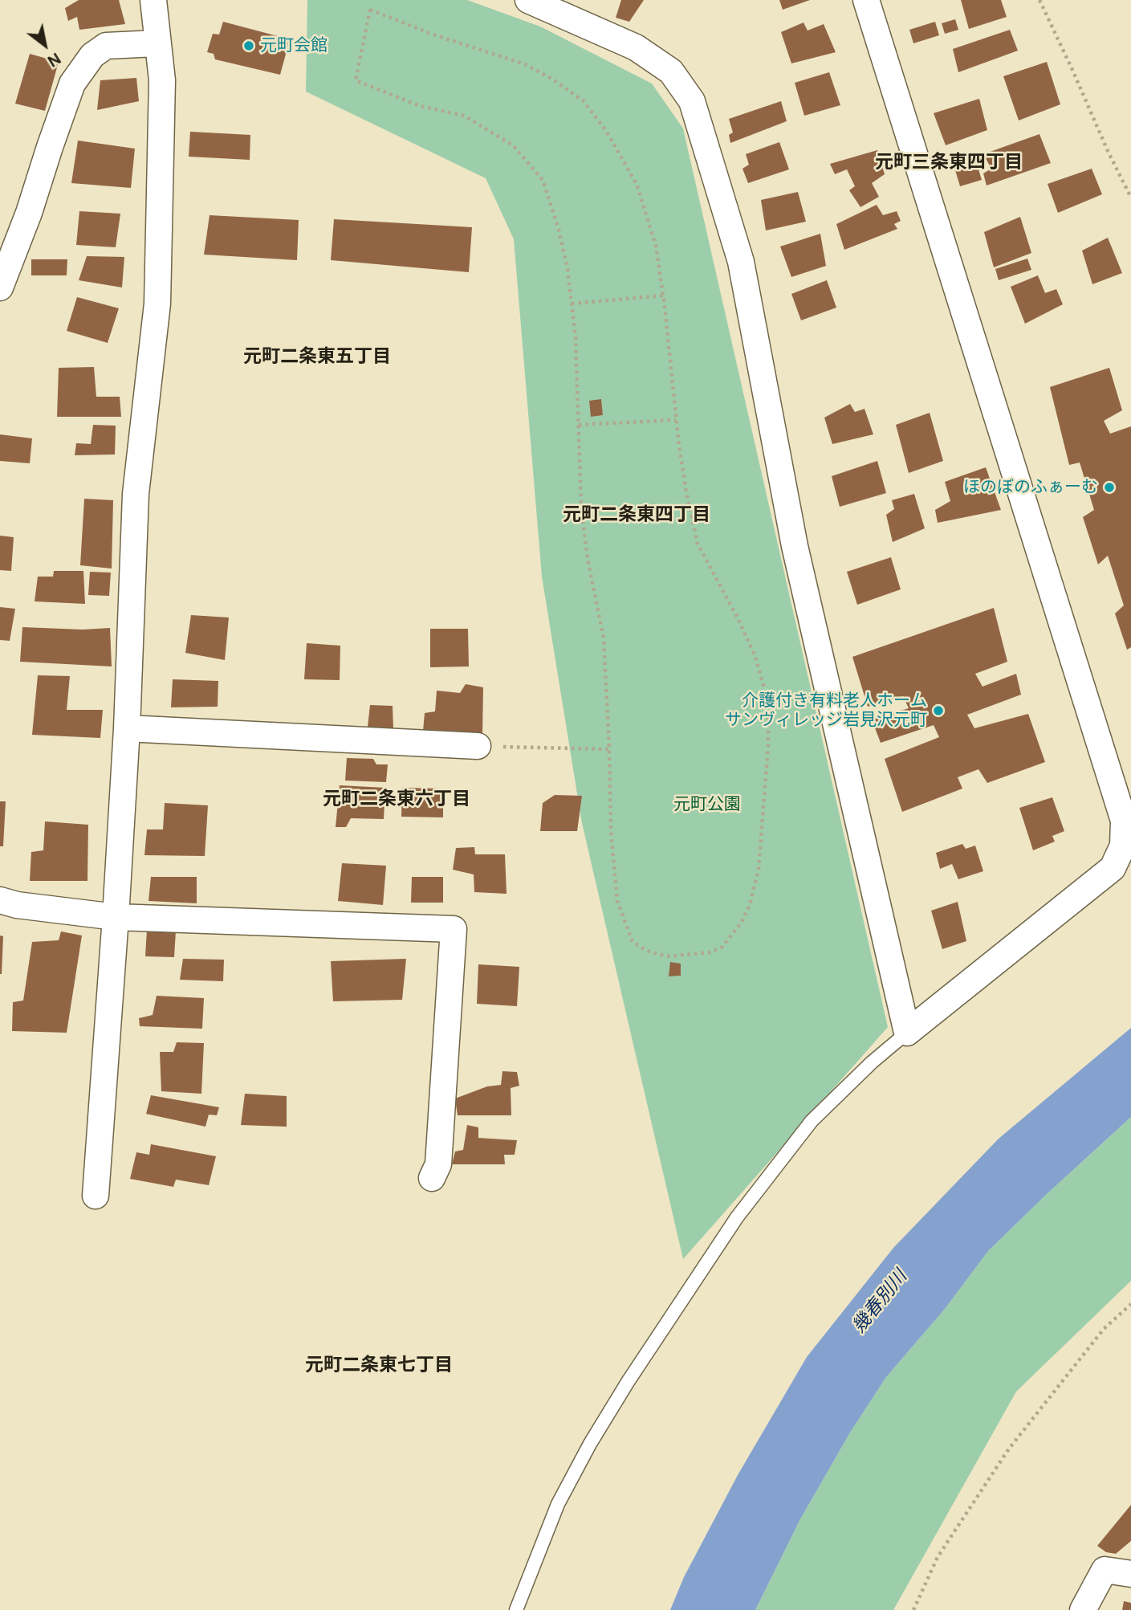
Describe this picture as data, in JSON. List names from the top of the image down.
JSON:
{
  "districts": [
    "元町三条東四丁目",
    "元町二条東五丁目",
    "元町二条東四丁目",
    "元町二条東六丁目",
    "元町二条東七丁目"
  ],
  "water": ["幾春別川"],
  "parks": ["元町公園"],
  "places": ["元町会館", "ほのぼのふぁーむ", "介護付き有料老人ホーム サンヴィレッジ岩見沢元町"],
  "north": "bottom right"
}
